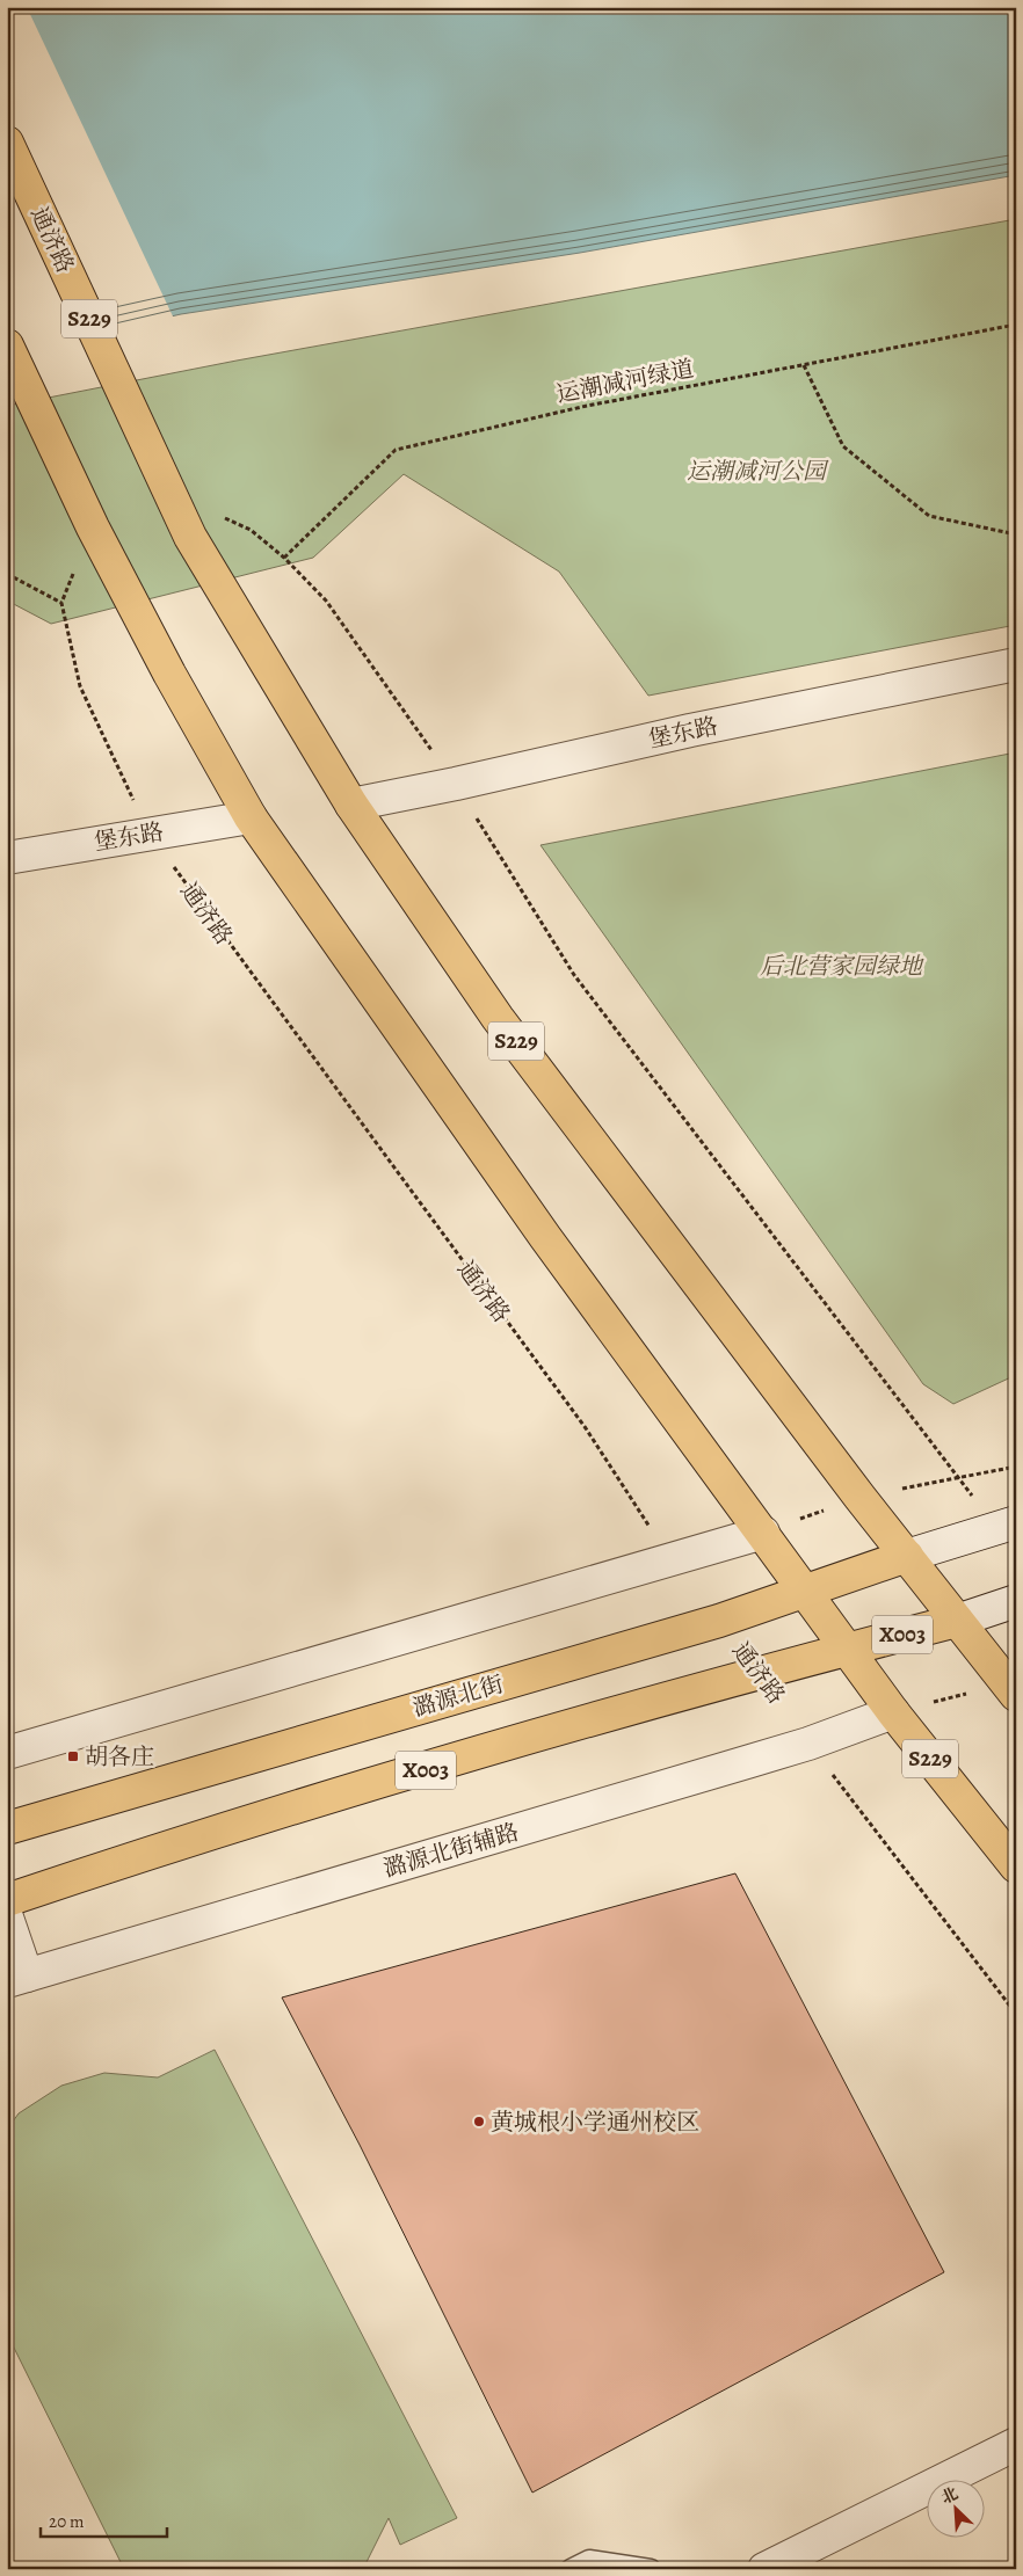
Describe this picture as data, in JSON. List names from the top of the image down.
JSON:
{
  "streets": {
    "main road": [
      "通济路",
      "S229",
      "X003",
      "潞源北街"
    ],
    "street": ["堡东路", "潞源北街辅路"],
    "path": ["运潮减河绿道"]
  },
  "crossings": [
    ["通济路", "堡东路"],
    ["通济路", "X003"],
    ["通济路", "潞源北街"],
    ["S229", "堡东路"],
    ["S229", "X003"],
    ["S229", "潞源北街"],
    ["S229", "潞源北街辅路"]
  ],
  "parks": ["运潮减河公园", "后北营家园绿地"],
  "places": {
    "transit": ["胡各庄"],
    "other": ["黄城根小学通州校区"]
  },
  "scale_bar": "20 m",
  "north": "top left"
}
